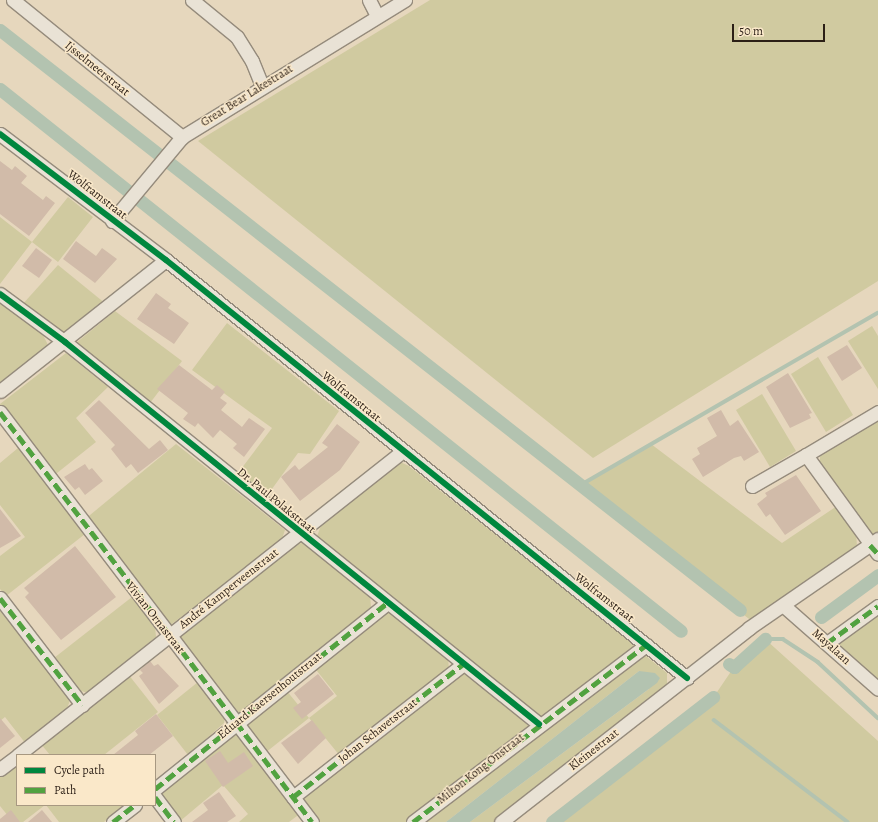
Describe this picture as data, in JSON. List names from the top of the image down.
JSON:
{
  "streets": {
    "street": [
      "Ijsselmeerstraat",
      "Great Bear Lakestraat",
      "Wolframstraat",
      "Dr. Paul Polakstraat",
      "André Kamperveenstraat",
      "Vivian Ornastraat",
      "Mayalaan",
      "Eduard Kaersenhoutstraat",
      "Johan Schavetstraat",
      "Kleinestraat",
      "Milton Kong Onstraat"
    ]
  },
  "crossings": [
    ["Ijsselmeerstraat", "Great Bear Lakestraat"],
    ["Great Bear Lakestraat", "Wolframstraat"],
    ["Wolframstraat", "André Kamperveenstraat"],
    ["Wolframstraat", "Kleinestraat"],
    ["Wolframstraat", "Milton Kong Onstraat"],
    ["Dr. Paul Polakstraat", "André Kamperveenstraat"],
    ["Dr. Paul Polakstraat", "Eduard Kaersenhoutstraat"],
    ["Dr. Paul Polakstraat", "Johan Schavetstraat"],
    ["Dr. Paul Polakstraat", "Milton Kong Onstraat"],
    ["André Kamperveenstraat", "Vivian Ornastraat"],
    ["Vivian Ornastraat", "Eduard Kaersenhoutstraat"],
    ["Vivian Ornastraat", "Johan Schavetstraat"],
    ["Mayalaan", "Kleinestraat"]
  ],
  "legend": ["Cycle path", "Path"],
  "scale_bar": "50 m"
}
